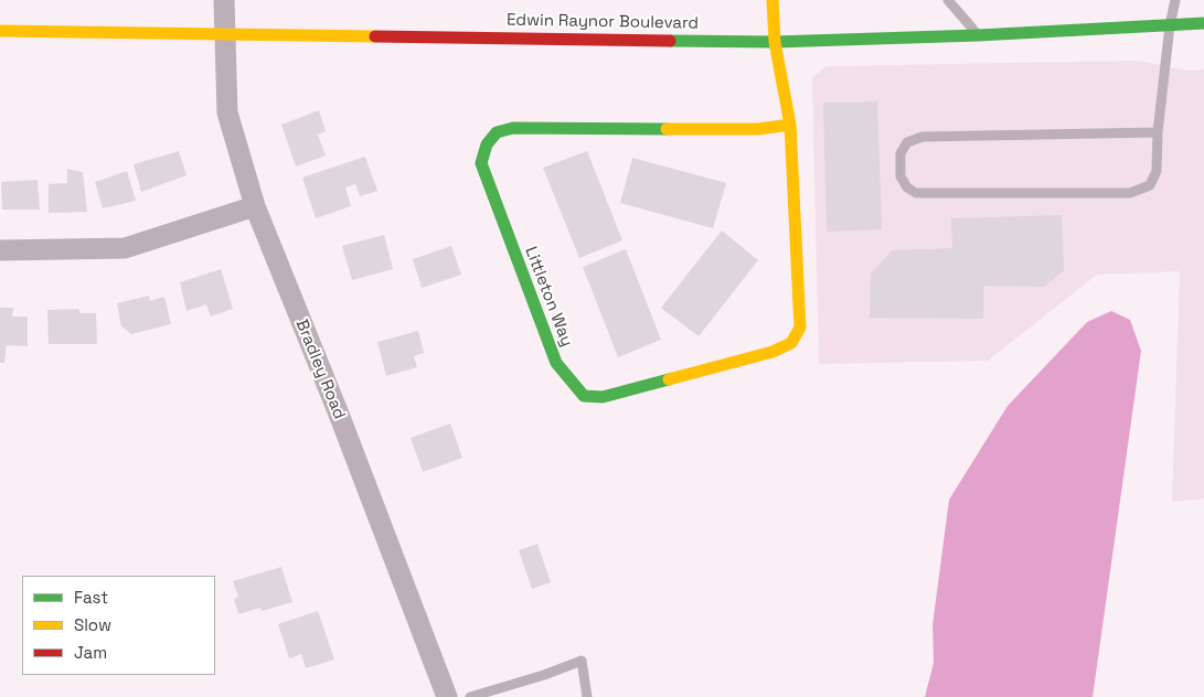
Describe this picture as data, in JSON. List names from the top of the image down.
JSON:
{
  "streets": {
    "main road": ["Edwin Raynor Boulevard", "Littleton Way"],
    "street": ["Bradley Road"]
  },
  "crossings": [
    ["Edwin Raynor Boulevard", "Littleton Way"],
    ["Edwin Raynor Boulevard", "Bradley Road"]
  ],
  "legend": ["Fast", "Slow", "Jam"]
}
